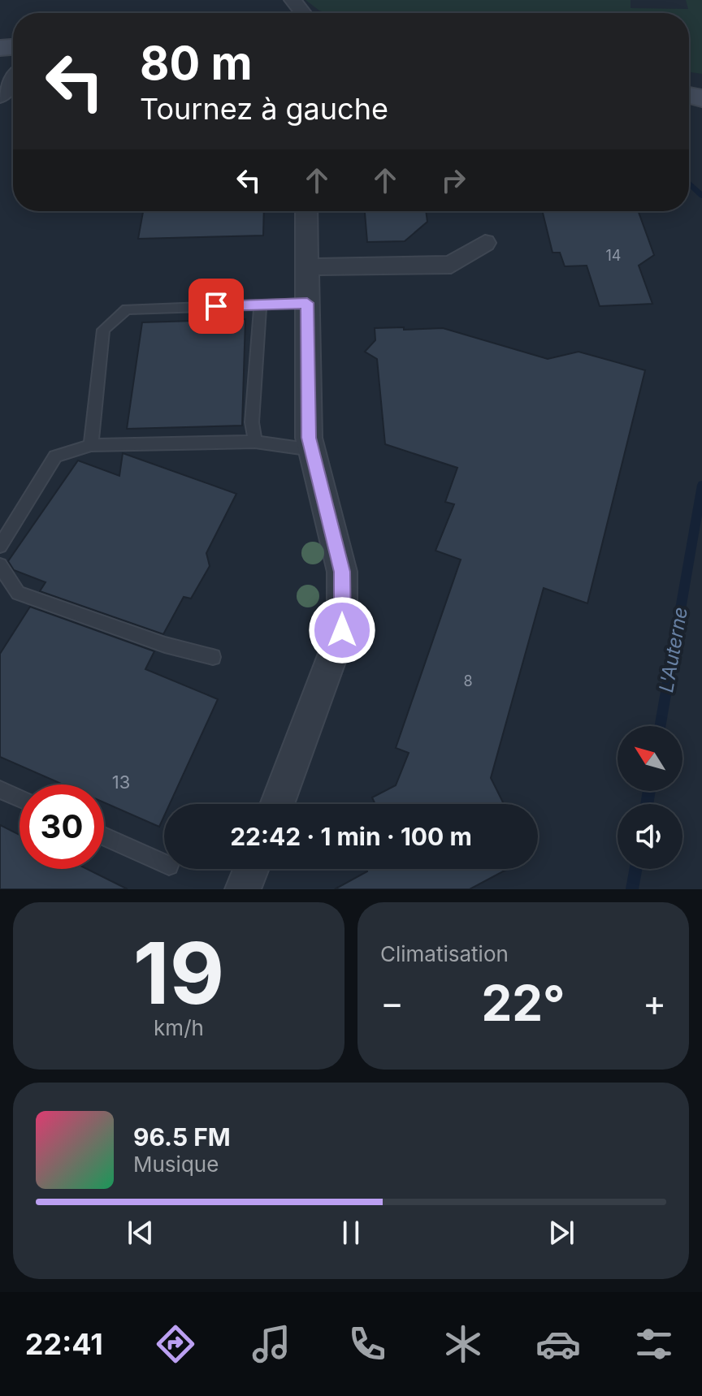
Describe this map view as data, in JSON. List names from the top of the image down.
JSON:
{
  "water": ["L'Auterne"],
  "house_numbers": ["14", "8", "13"],
  "north": "top left",
  "page": {
    "turn": ["80 m", "Tournez à gauche"],
    "limit": "30",
    "trip": "22:42 · 1 min · 100 m",
    "tile": [
      ["19", "km/h"],
      "Climatisation"
    ],
    "heat": ["−", "22°", "+"],
    "song": ["96.5 FM", "Musique"],
    "tabs": "22:41"
  }
}
